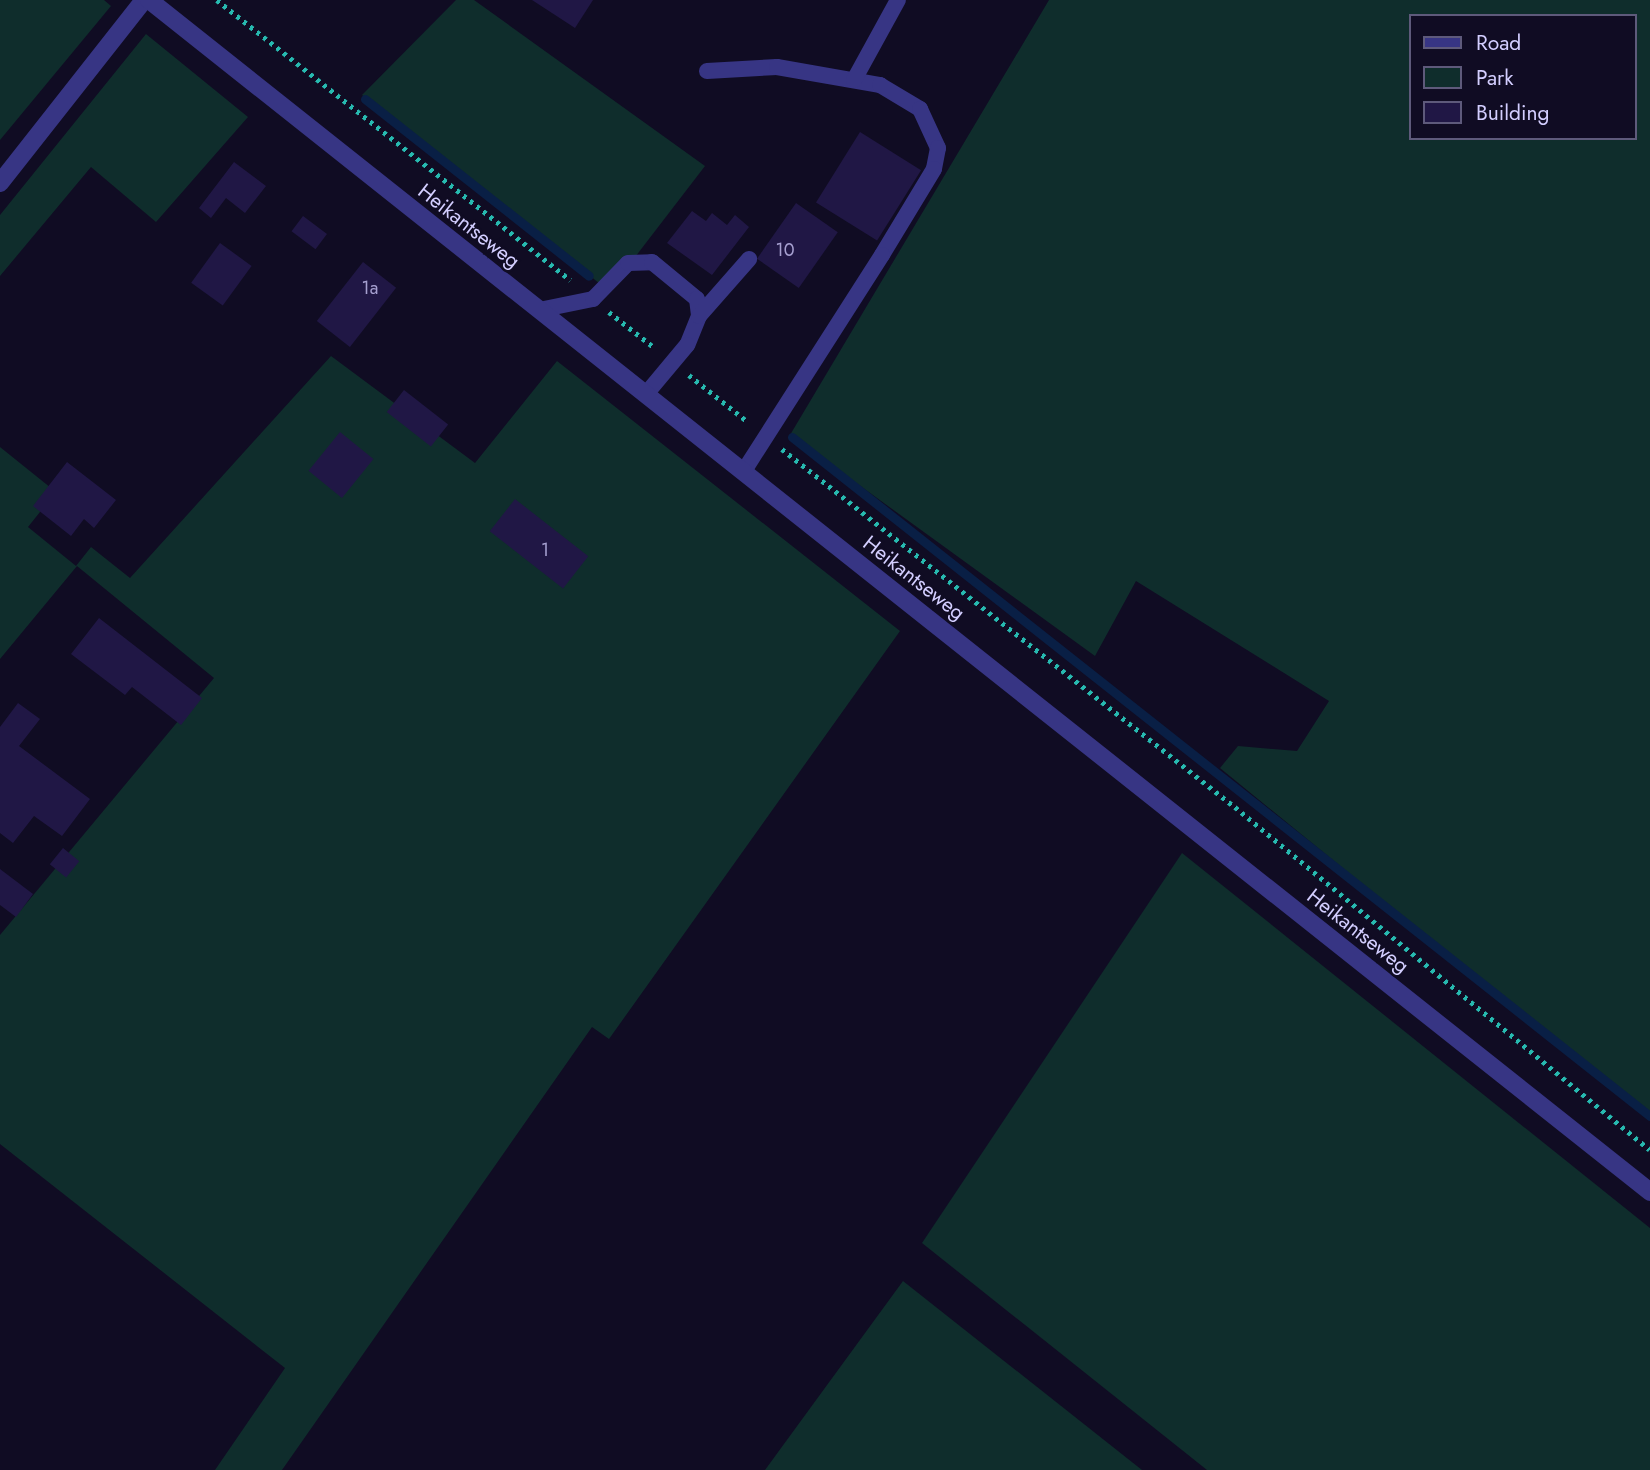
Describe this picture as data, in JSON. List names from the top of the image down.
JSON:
{
  "streets": {
    "street": ["Heikantseweg"]
  },
  "house_numbers": ["10", "1a", "1"],
  "legend": ["Road", "Park", "Building"]
}
